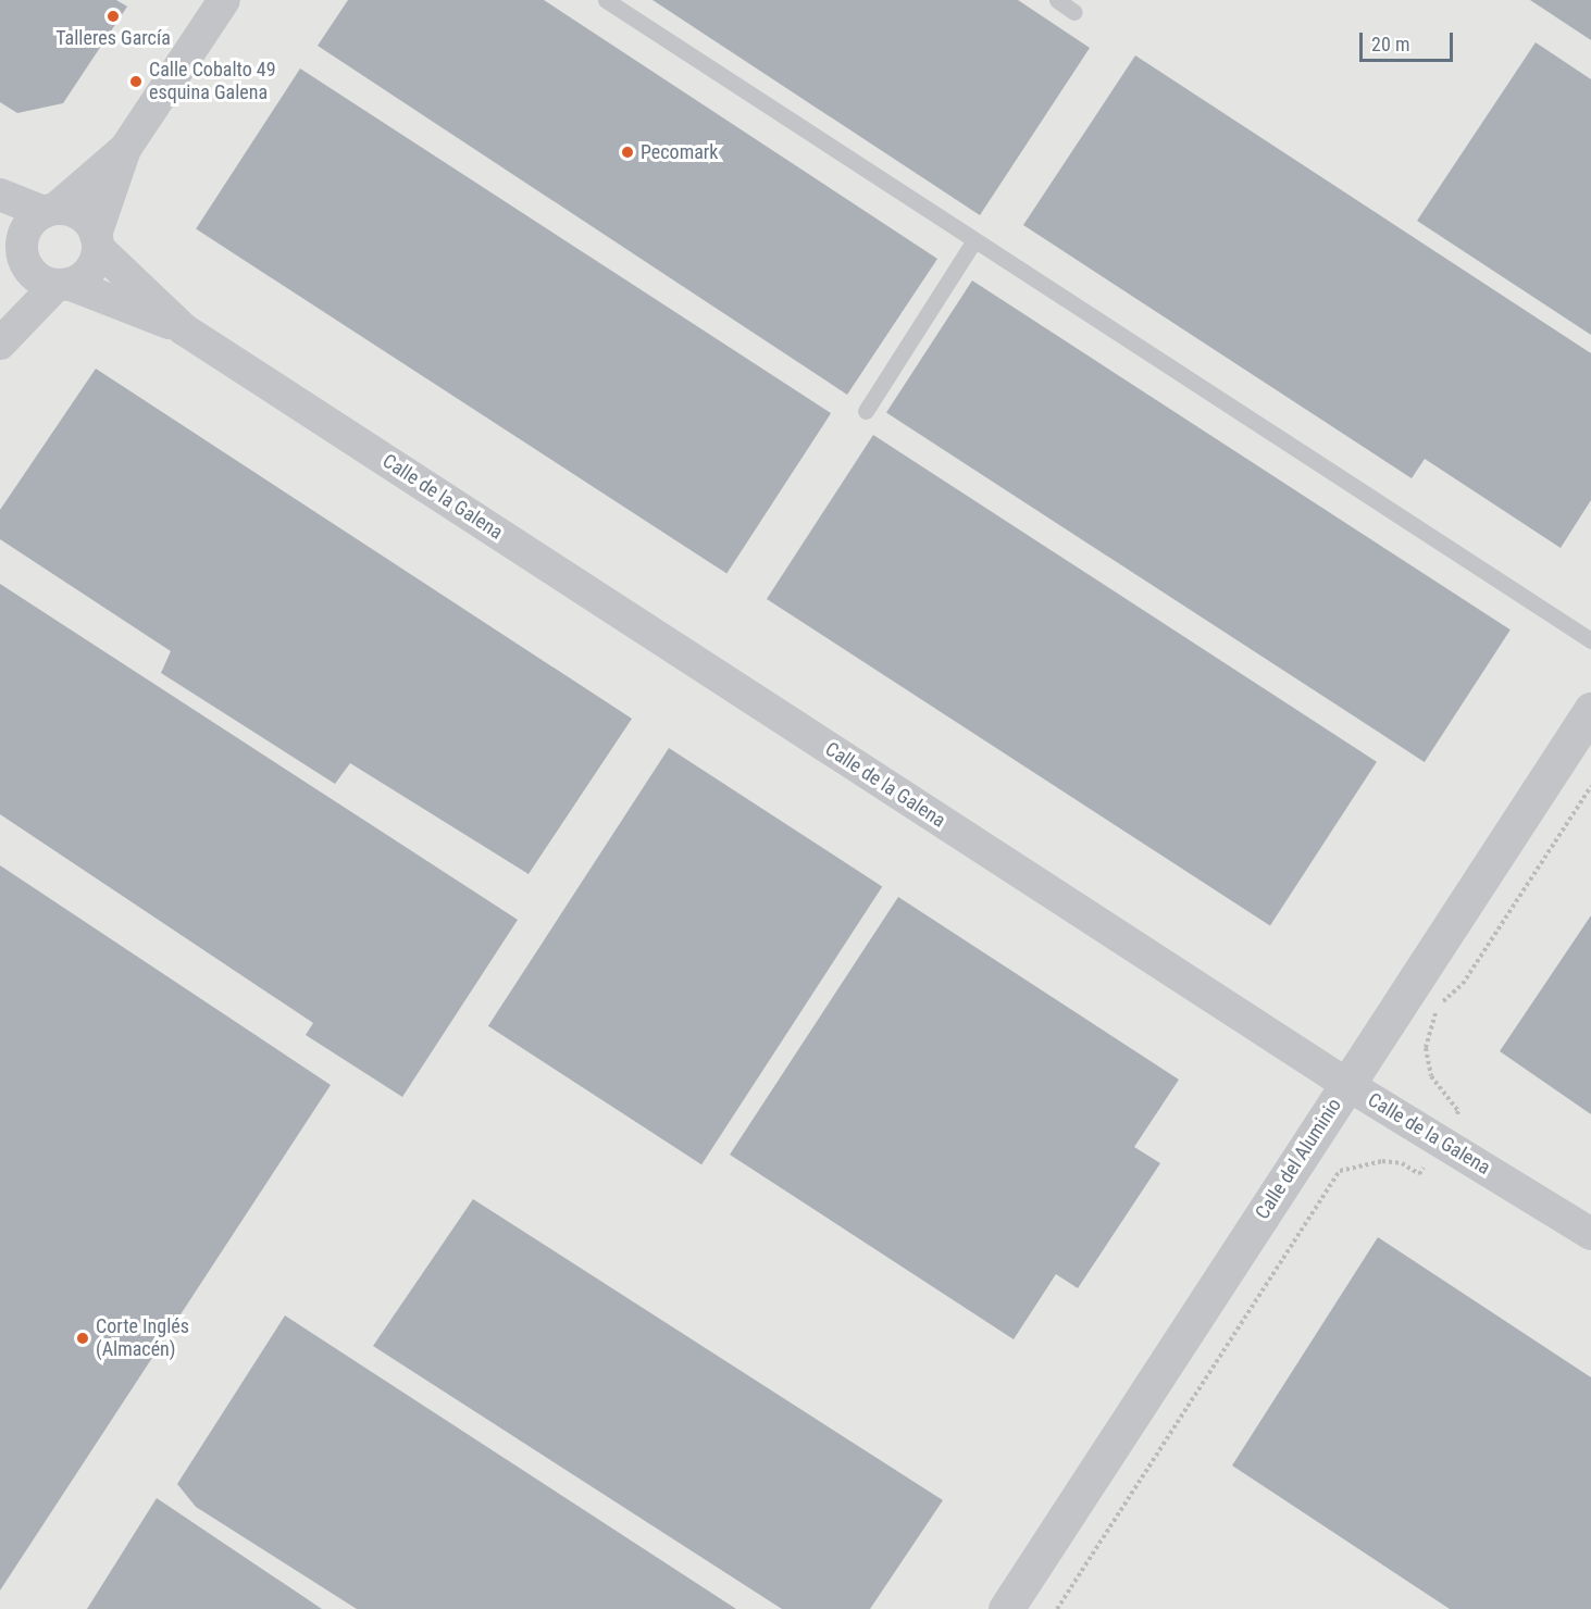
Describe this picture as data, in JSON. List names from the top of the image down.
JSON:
{
  "streets": {
    "street": ["Calle de la Galena", "Calle del Aluminio"]
  },
  "crossings": [
    ["Calle de la Galena", "Calle del Aluminio"]
  ],
  "places": [
    "Talleres García",
    "Calle Cobalto 49 esquina Galena",
    "Pecomark",
    "Corte Inglés (Almacén)"
  ],
  "scale_bar": "20 m"
}
